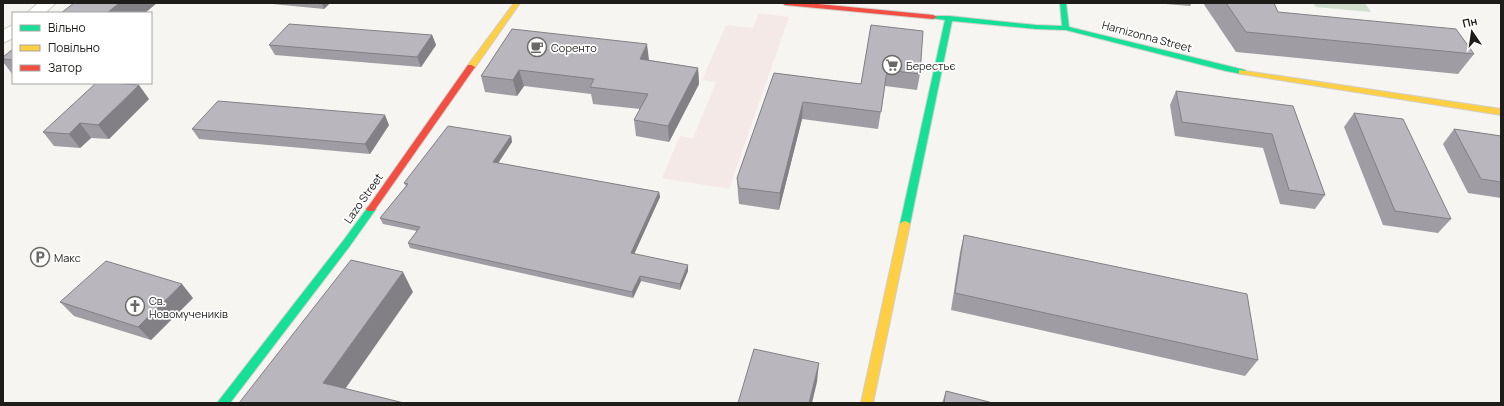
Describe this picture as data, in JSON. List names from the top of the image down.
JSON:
{
  "streets": {
    "street": ["Harnizonna Street", "Lazo Street"]
  },
  "places": {
    "cafe": ["Соренто"],
    "supermarket": ["Берестьє"],
    "parking": ["Макс"],
    "church": ["Св. Новомучеників"]
  },
  "legend": ["Вільно", "Повільно", "Затор"],
  "north": "top"
}
